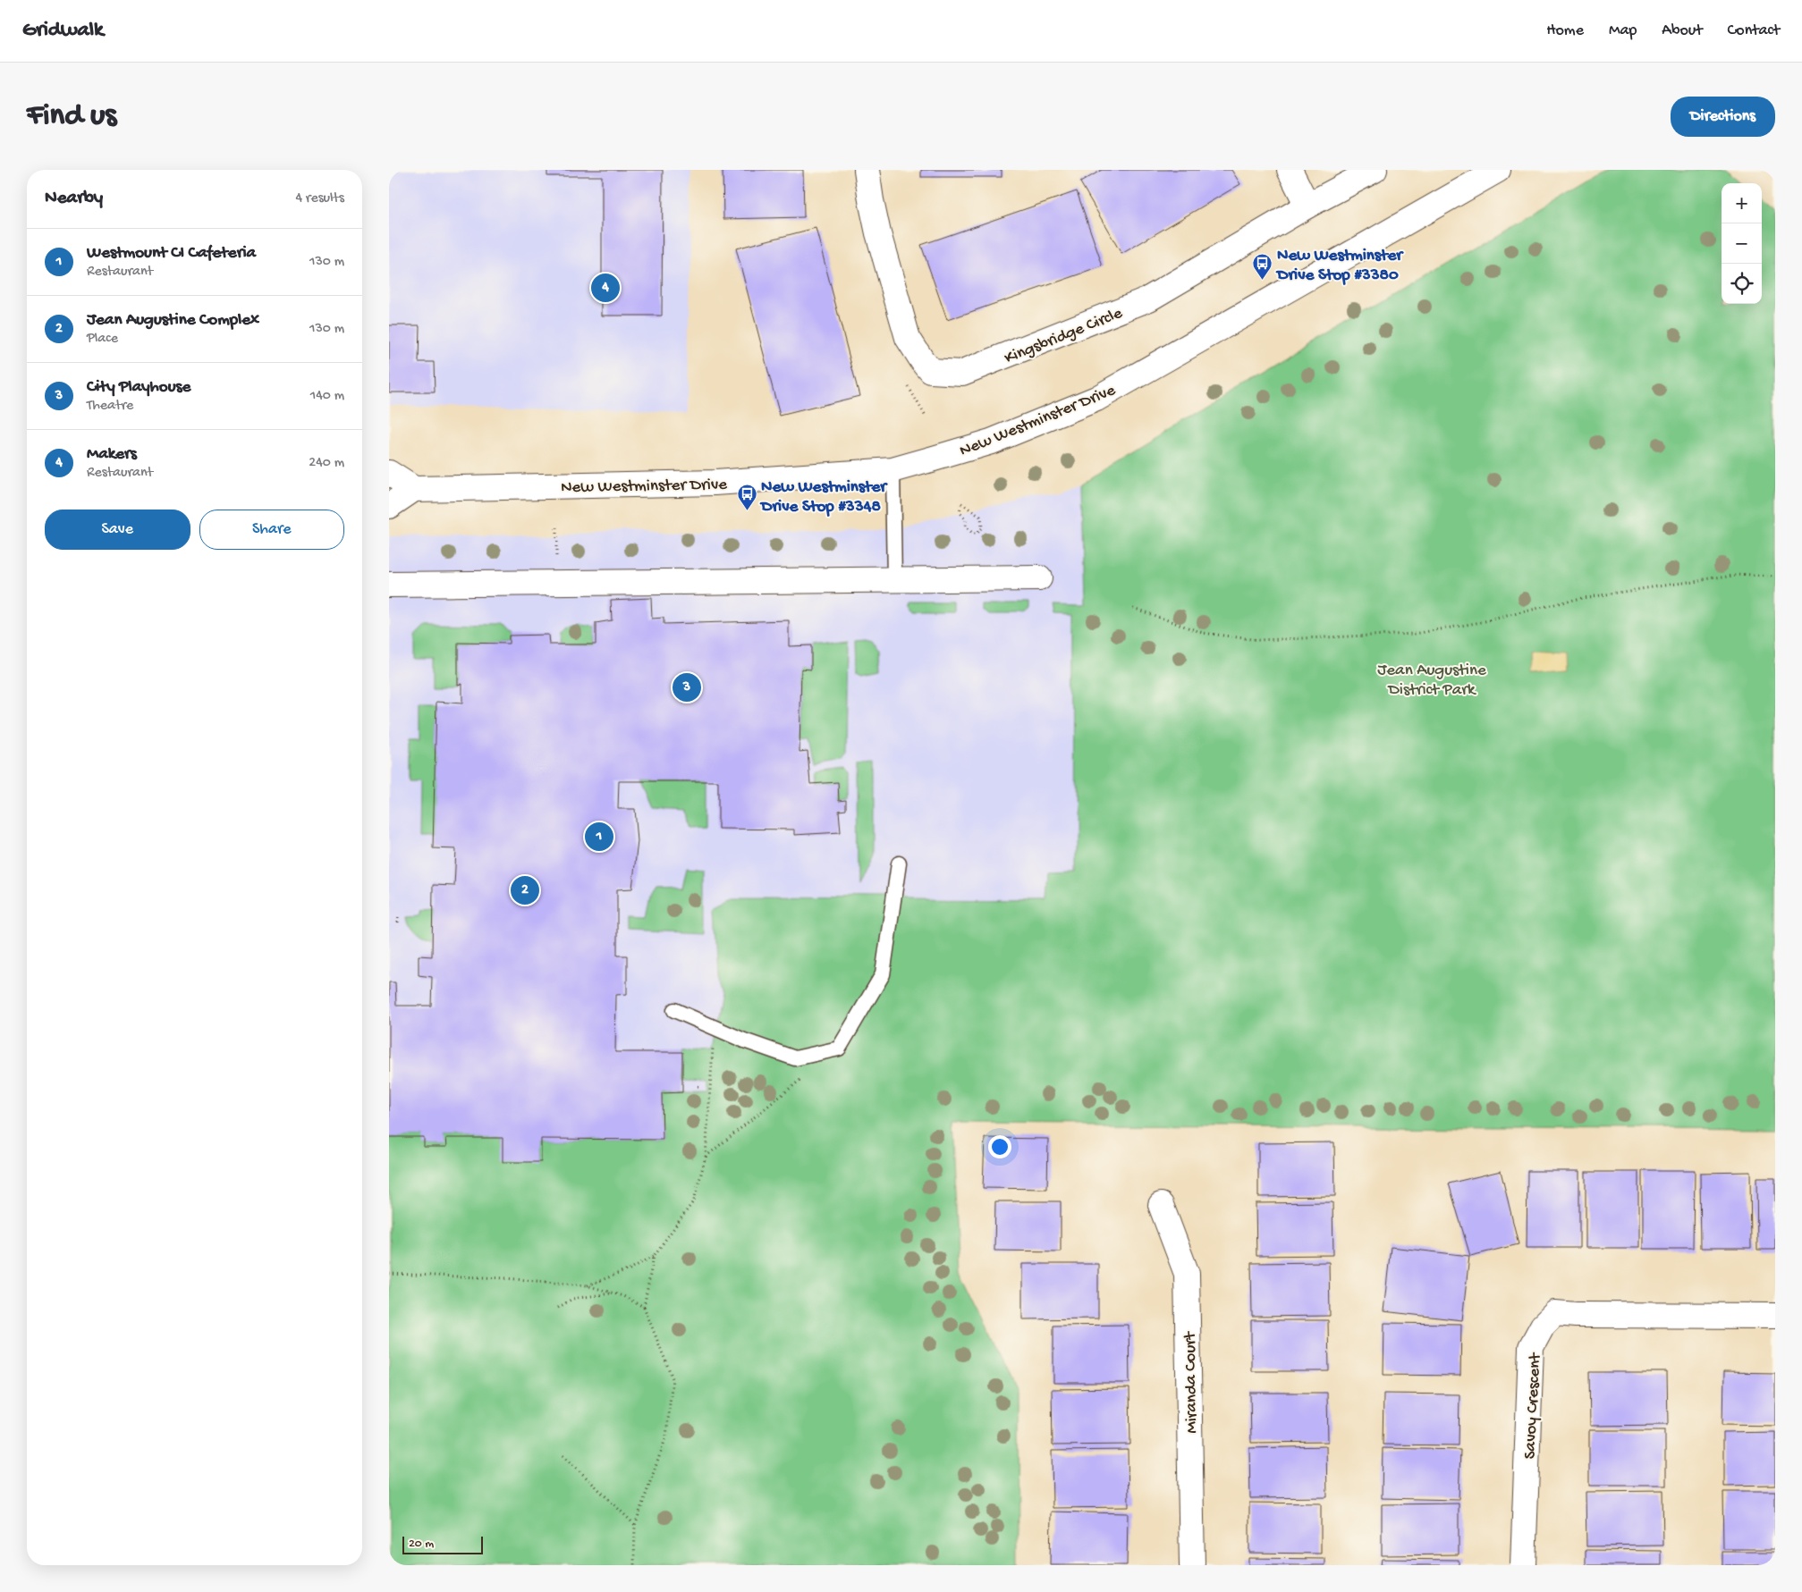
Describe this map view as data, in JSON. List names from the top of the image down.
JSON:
{
  "streets": {
    "street": [
      "Kingsbridge Circle",
      "New Westminster Drive",
      "Miranda Court",
      "Savoy Crescent"
    ]
  },
  "parks": ["Jean Augustine District Park"],
  "places": {
    "bus stop": ["New Westminster Drive Stop #3380", "New Westminster Drive Stop #3348"]
  },
  "scale_bar": "20 m",
  "page": {
    "header": "Gridwalk",
    "nav": [
      "Home",
      "Map",
      "About",
      "Contact"
    ],
    "buttons": [
      "Directions",
      ["Save", "Share"]
    ],
    "title": "Find us",
    "heading": ["Nearby", "4 results"],
    "map_buttons": ["+", "−"],
    "list": [
      {
        "mark": "1",
        "name": "Westmount CI Cafeteria",
        "note": "Restaurant",
        "value": "130 m"
      },
      {
        "mark": "2",
        "name": "Jean Augustine Complex",
        "note": "Place",
        "value": "130 m"
      },
      {
        "mark": "3",
        "name": "City Playhouse",
        "note": "Theatre",
        "value": "140 m"
      },
      {
        "mark": "4",
        "name": "Makers",
        "note": "Restaurant",
        "value": "240 m"
      }
    ],
    "pins": [
      "4",
      "3",
      "1",
      "2"
    ],
    "scale": "20 m"
  }
}
